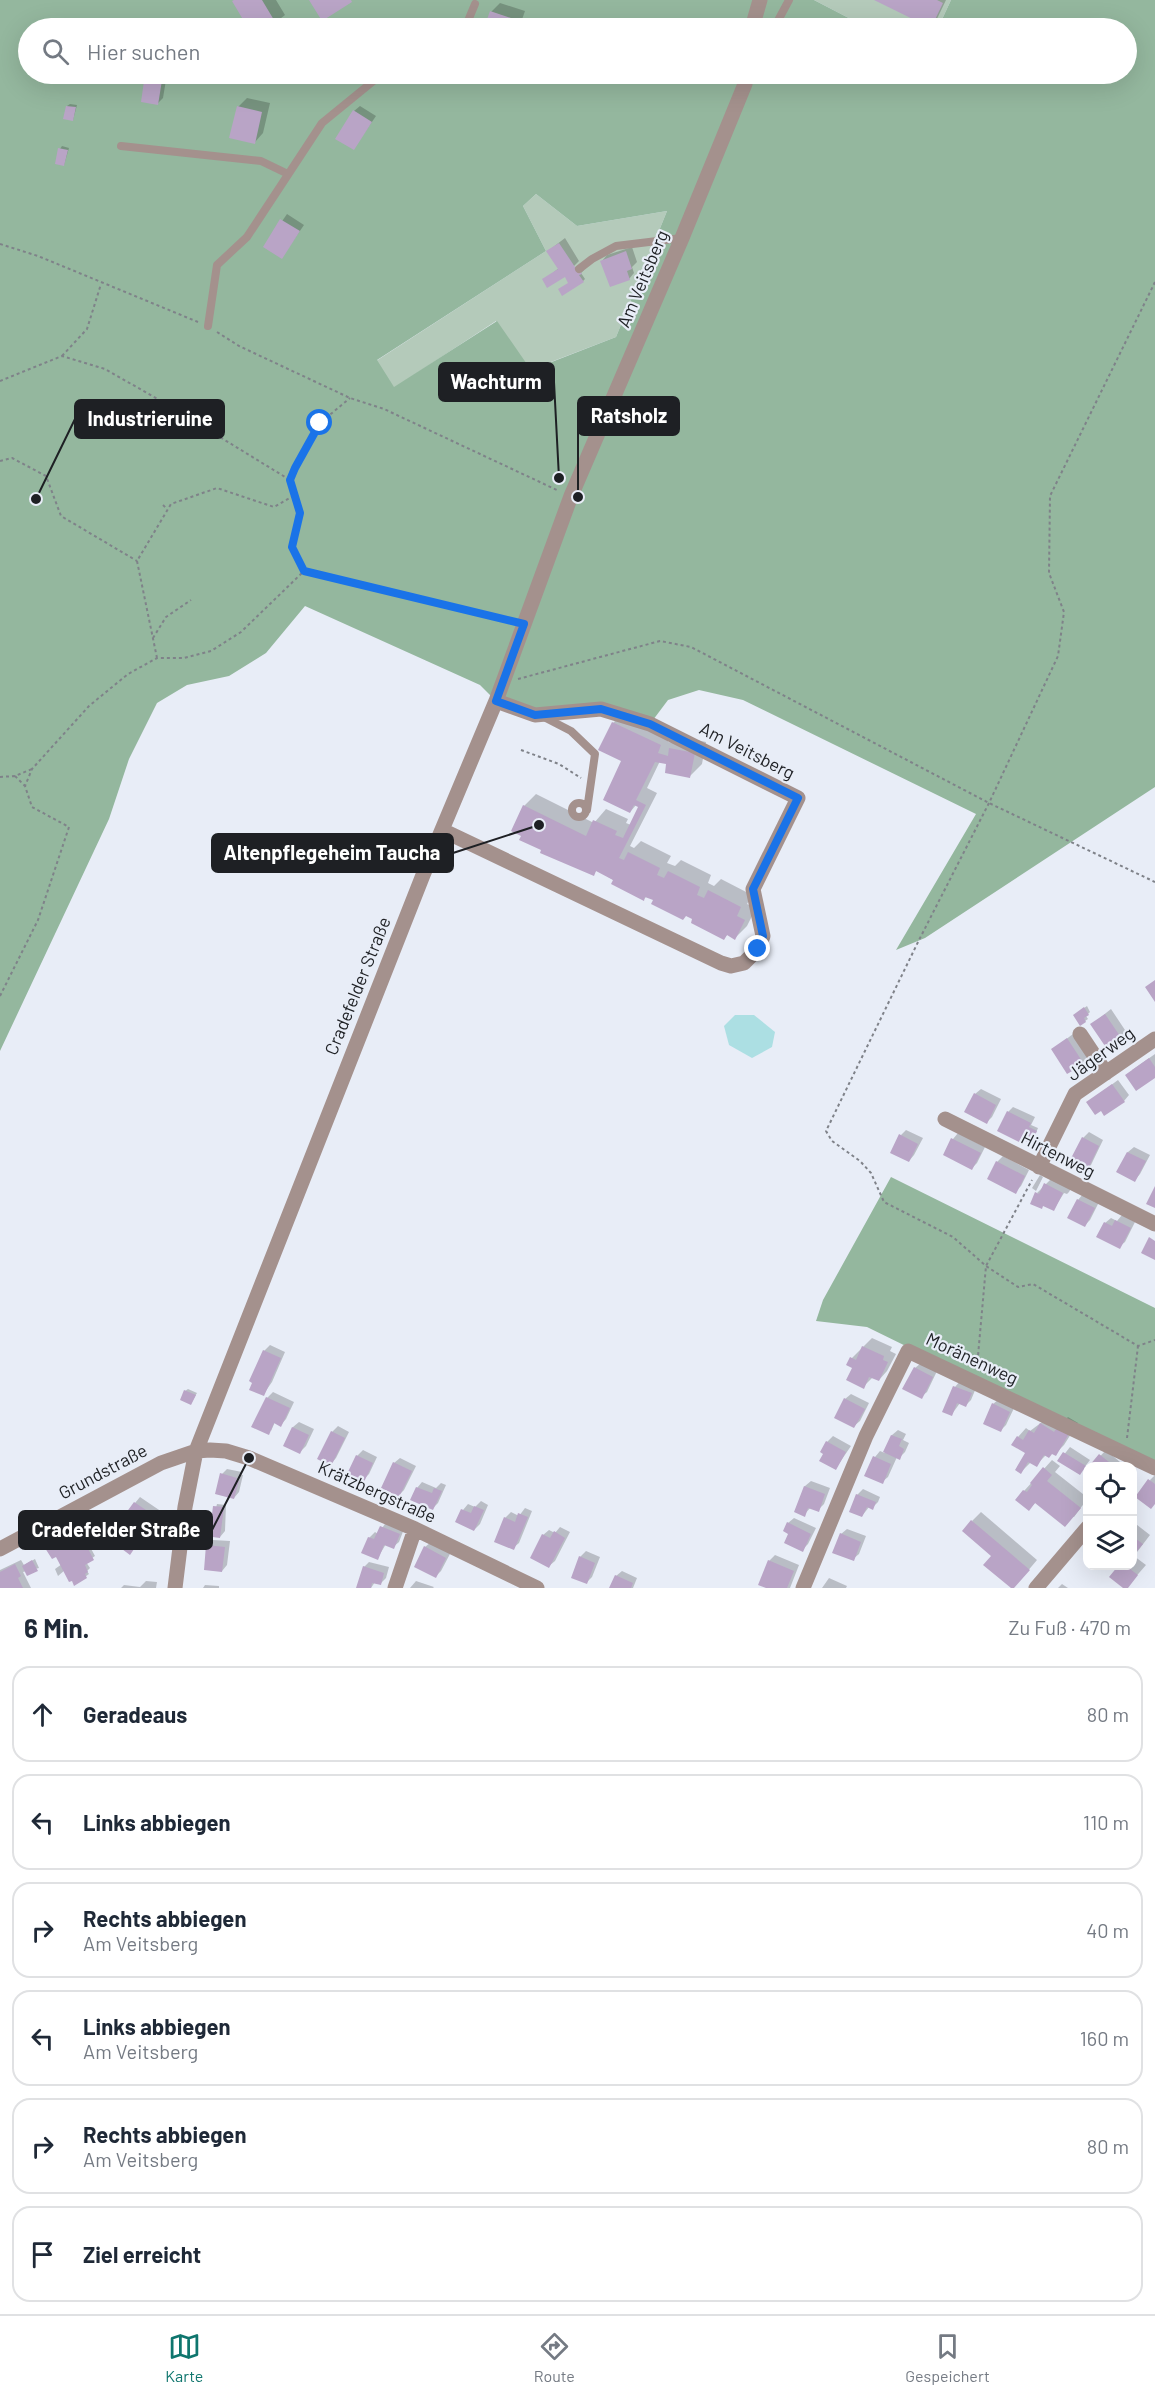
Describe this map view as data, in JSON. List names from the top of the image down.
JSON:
{
  "streets": {
    "street": [
      "Am Veitsberg",
      "Cradefelder Straße",
      "Jägerweg",
      "Hirtenweg",
      "Moränenweg",
      "Grundstraße",
      "Krätzbergstraße"
    ]
  },
  "crossings": [
    ["Am Veitsberg", "Cradefelder Straße"],
    ["Cradefelder Straße", "Grundstraße"],
    ["Cradefelder Straße", "Krätzbergstraße"],
    ["Jägerweg", "Hirtenweg"],
    ["Grundstraße", "Krätzbergstraße"]
  ],
  "places": [
    "Wachturm",
    "Ratsholz",
    "Industrieruine",
    "Altenpflegeheim Taucha",
    "Cradefelder Straße"
  ],
  "page": {
    "search": "Hier suchen",
    "heading": ["6 Min.", "Zu Fuß · 470 m"],
    "list": [
      ["Geradeaus", "80 m"],
      ["Links abbiegen", "110 m"],
      ["Rechts abbiegen", "Am Veitsberg", "40 m"],
      ["Links abbiegen", "Am Veitsberg", "160 m"],
      ["Rechts abbiegen", "Am Veitsberg", "80 m"],
      "Ziel erreicht"
    ],
    "nav": ["Karte", "Route", "Gespeichert"]
  }
}
